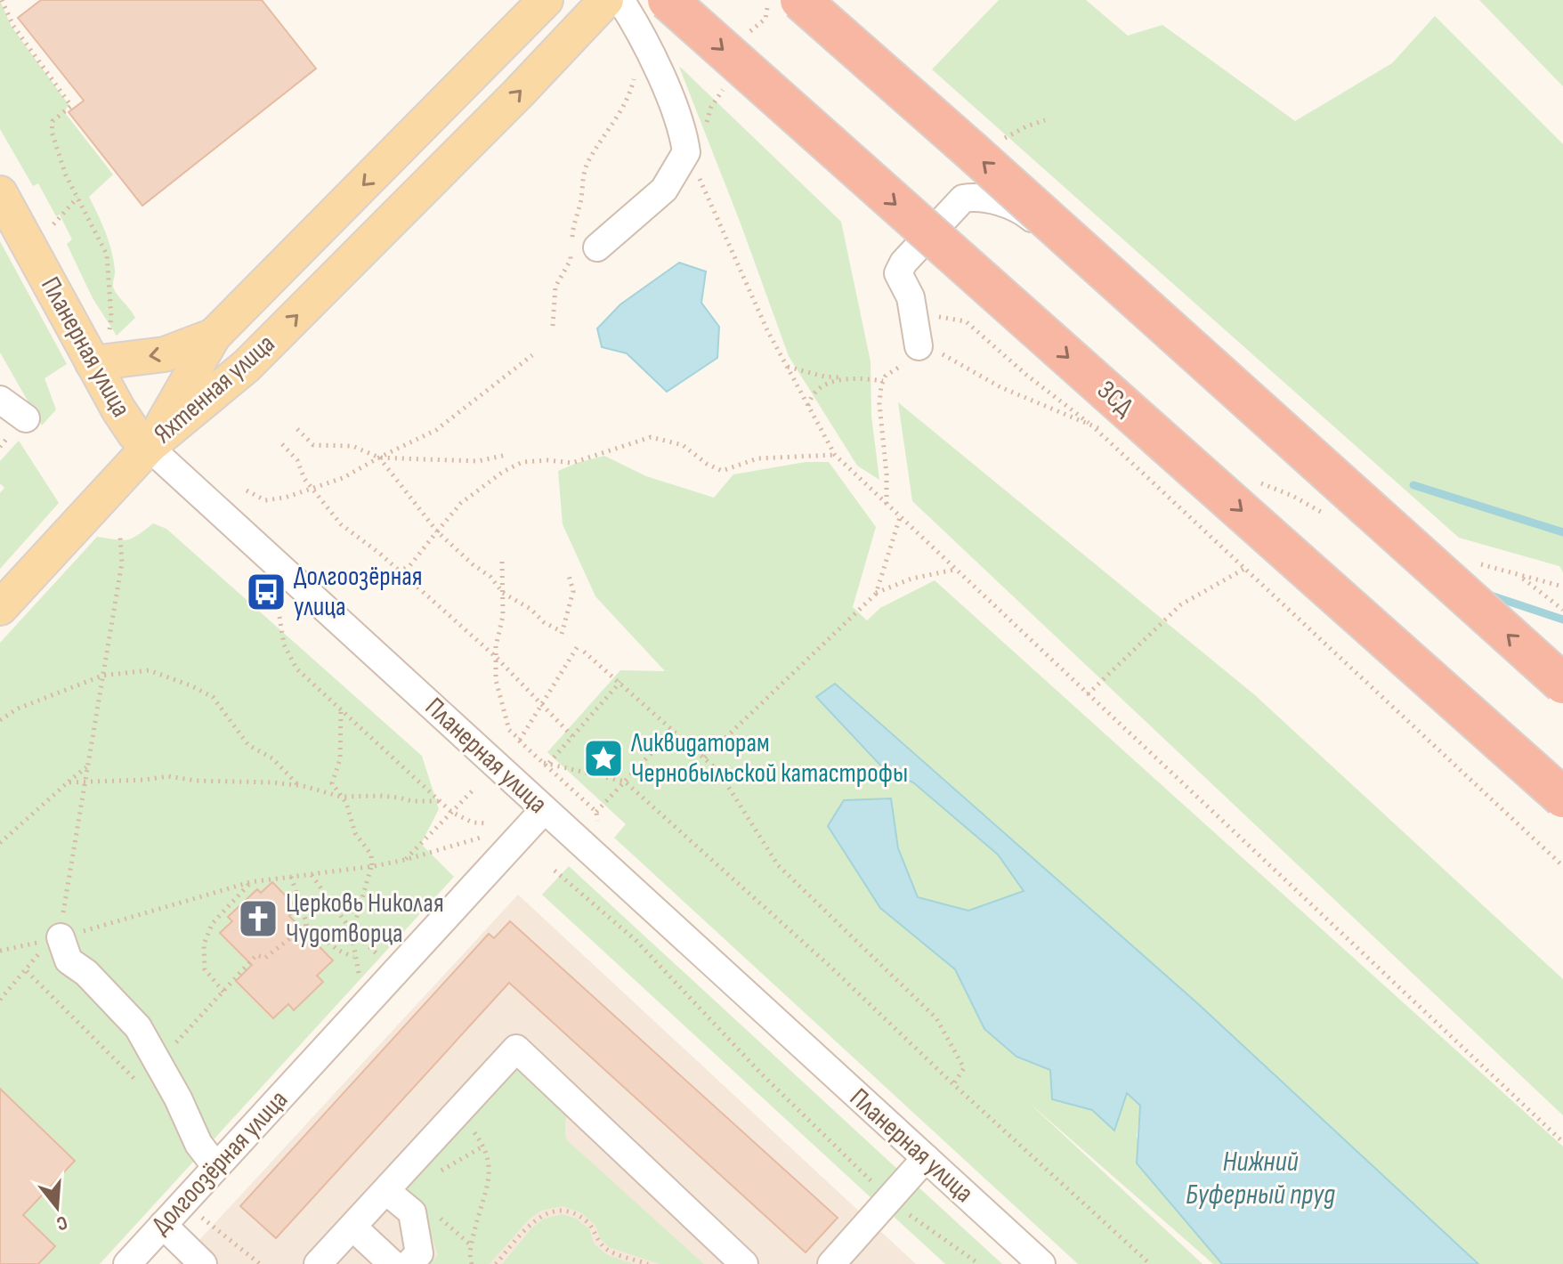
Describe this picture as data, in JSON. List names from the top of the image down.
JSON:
{
  "streets": {
    "highway": ["ЗСД"],
    "main road": ["Планерная улица", "Яхтенная улица"],
    "street": ["Долгоозёрная улица"]
  },
  "crossings": [
    ["Планерная улица", "Яхтенная улица"],
    ["Планерная улица", "Долгоозёрная улица"]
  ],
  "water": ["Нижний Буферный пруд"],
  "places": {
    "bus stop": ["Долгоозёрная улица"],
    "place": ["Ликвидаторам Чернобыльской катастрофы"],
    "church": ["Церковь Николая Чудотворца"]
  },
  "north": "bottom"
}
